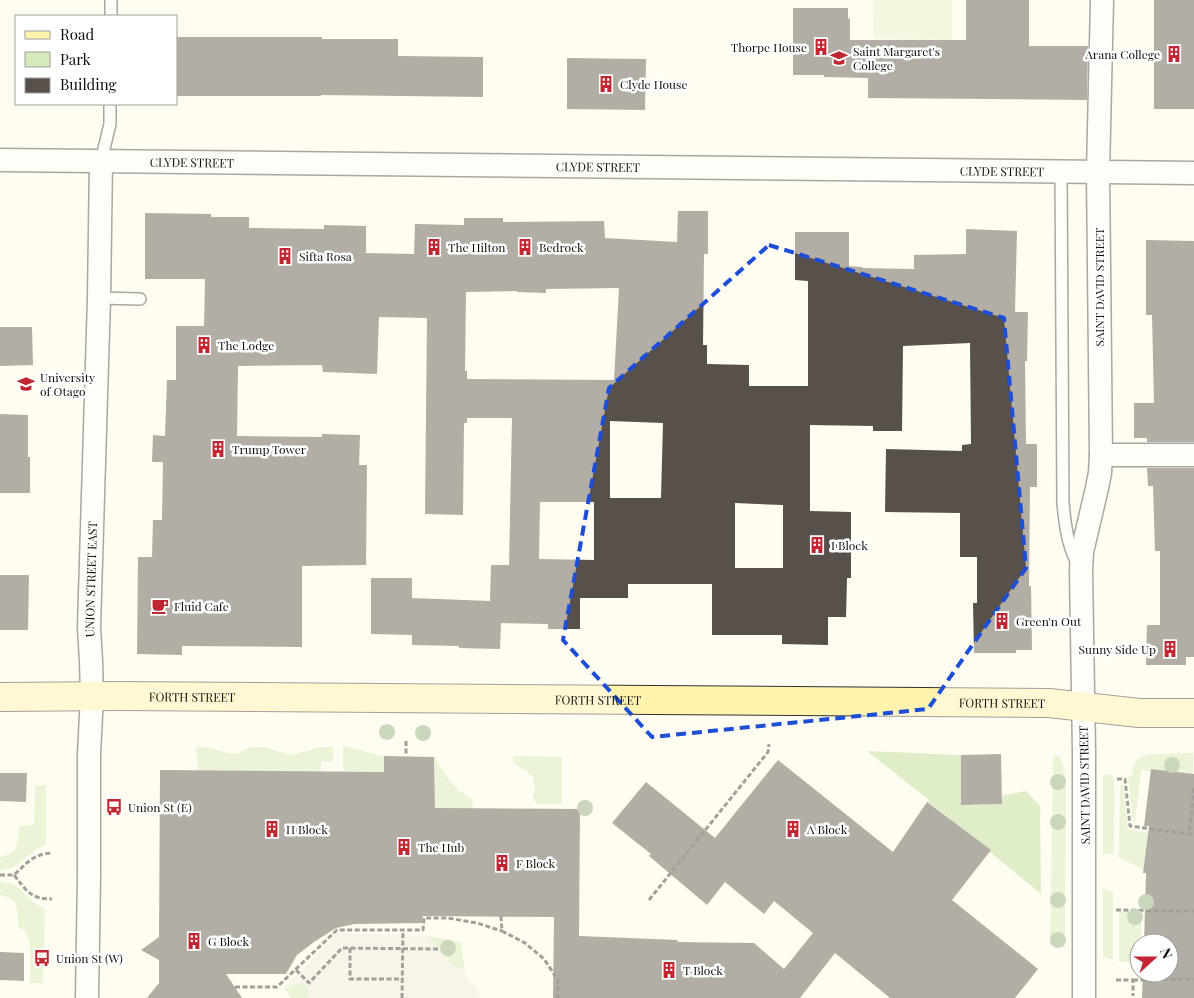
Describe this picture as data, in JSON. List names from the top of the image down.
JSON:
{
  "streets": {
    "street": [
      "CLYDE STREET",
      "SAINT DAVID STREET",
      "UNION STREET EAST",
      "FORTH STREET"
    ]
  },
  "crossings": [
    ["CLYDE STREET", "SAINT DAVID STREET"],
    ["CLYDE STREET", "UNION STREET EAST"],
    ["SAINT DAVID STREET", "FORTH STREET"],
    ["UNION STREET EAST", "FORTH STREET"]
  ],
  "places": {
    "building": [
      "Thorpe House",
      "Arana College",
      "Clyde House",
      "The Hilton",
      "Bedrock",
      "Sifta Rosa",
      "The Lodge",
      "Trump Tower",
      "I Block",
      "Green'n Out",
      "Sunny Side Up",
      "H Block",
      "A Block",
      "The Hub",
      "F Block",
      "G Block",
      "T Block"
    ],
    "school or university": ["Saint Margaret's College", "University of Otago"],
    "cafe": ["Fluid Cafe"],
    "bus stop": ["Union St (E)", "Union St (W)"]
  },
  "legend": ["Road", "Park", "Building"],
  "north": "right"
}
